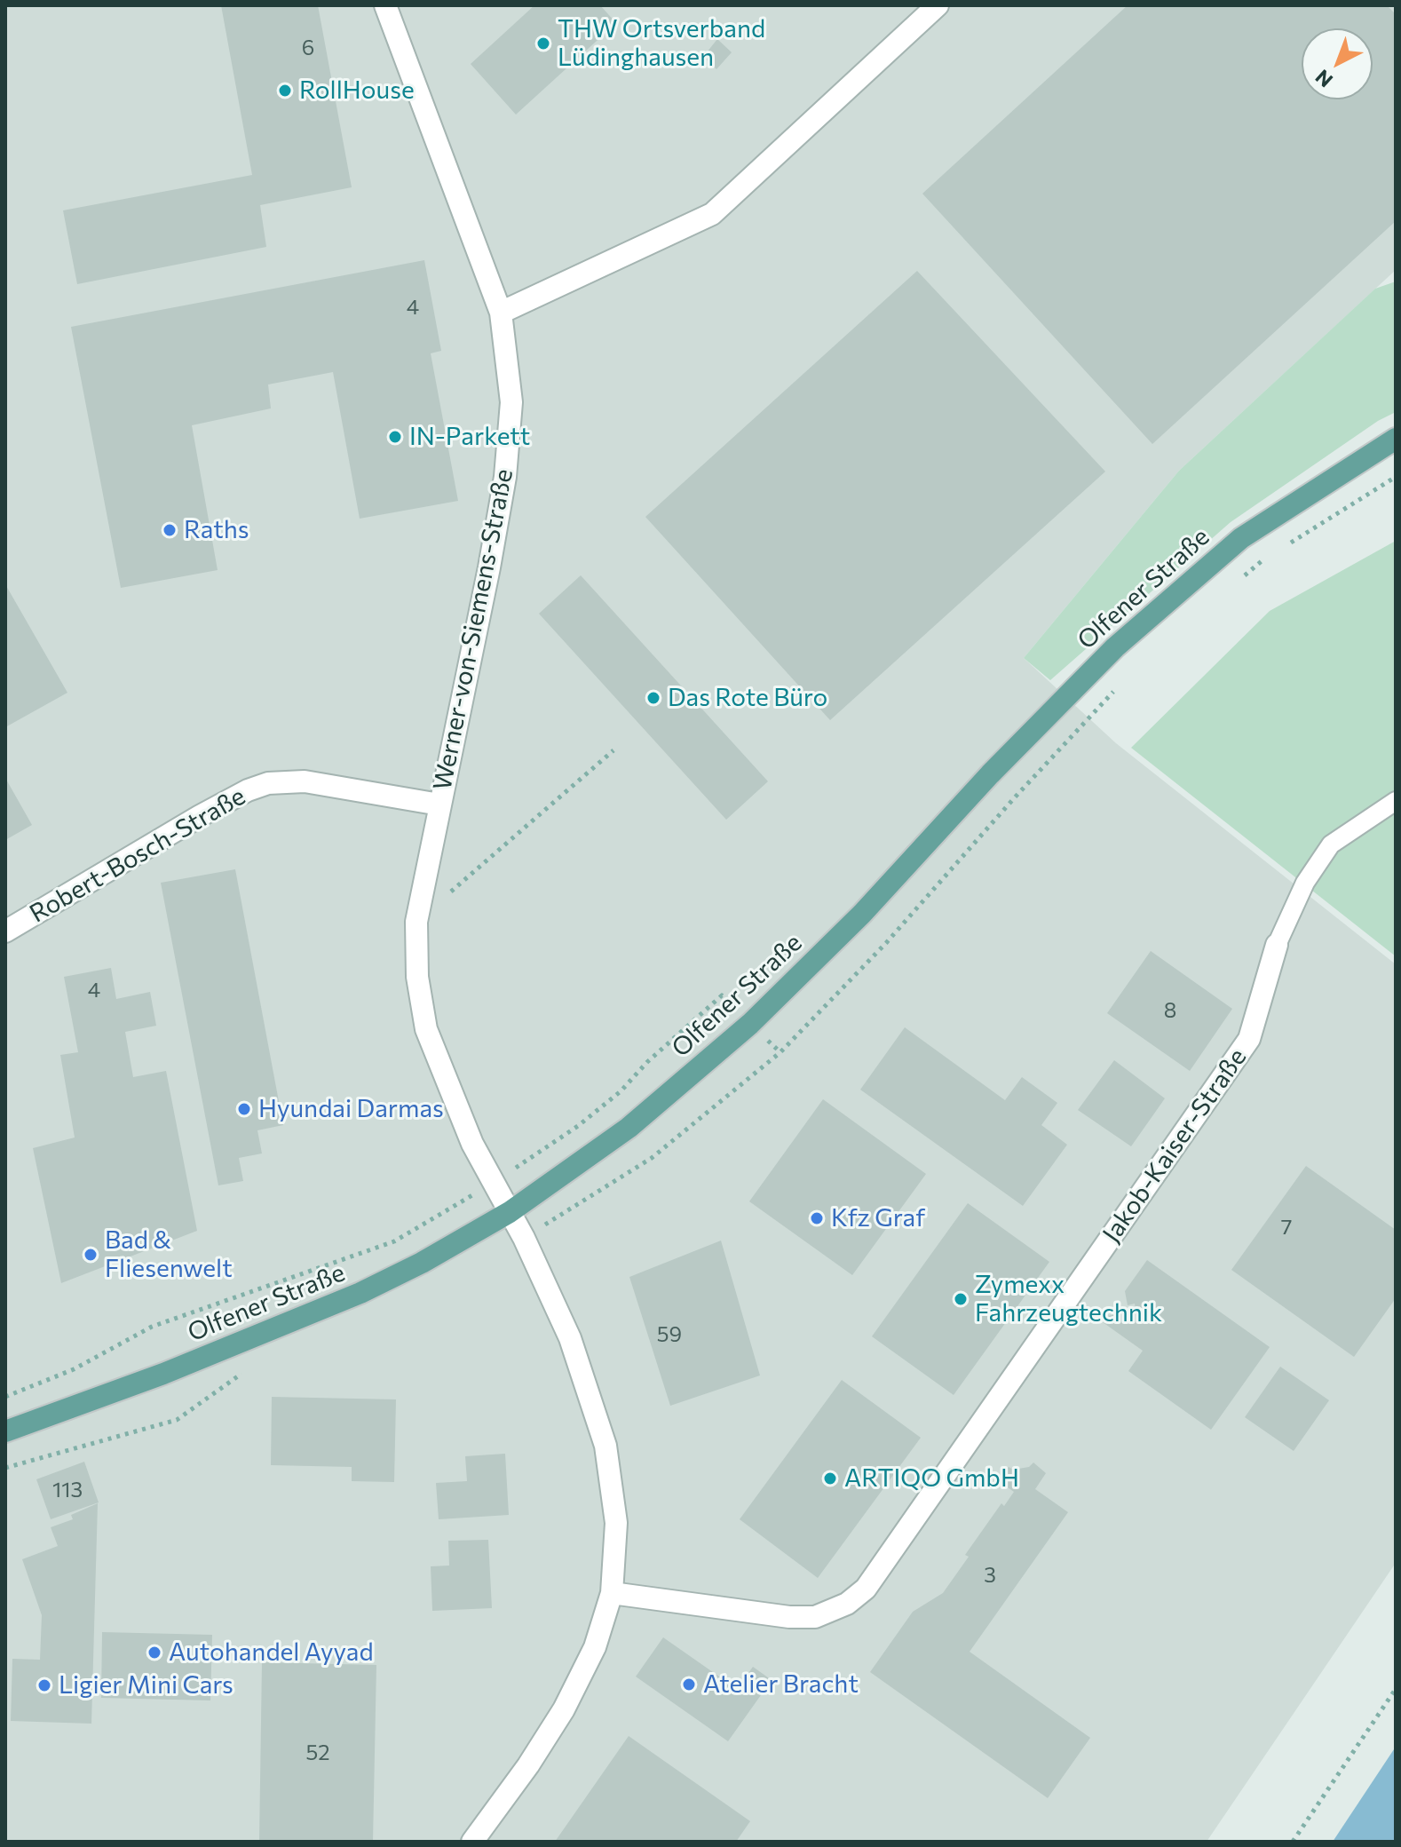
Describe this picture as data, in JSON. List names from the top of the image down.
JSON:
{
  "streets": {
    "main road": ["Olfener Straße"],
    "street": ["Werner-von-Siemens-Straße", "Robert-Bosch-Straße", "Jakob-Kaiser-Straße"]
  },
  "crossings": [
    ["Olfener Straße", "Werner-von-Siemens-Straße"],
    ["Werner-von-Siemens-Straße", "Robert-Bosch-Straße"],
    ["Werner-von-Siemens-Straße", "Jakob-Kaiser-Straße"]
  ],
  "places": [
    "THW Ortsverband Lüdinghausen",
    "RollHouse",
    "IN-Parkett",
    "Raths",
    "Das Rote Büro",
    "Hyundai Darmas",
    "Kfz Graf",
    "Bad & Fliesenwelt",
    "Zymexx Fahrzeugtechnik",
    "ARTIQO GmbH",
    "Autohandel Ayyad",
    "Atelier Bracht",
    "Ligier Mini Cars"
  ],
  "house_numbers": [
    "6",
    "4",
    "4",
    "8",
    "7",
    "59",
    "113",
    "3",
    "52"
  ],
  "north": "bottom left"
}
